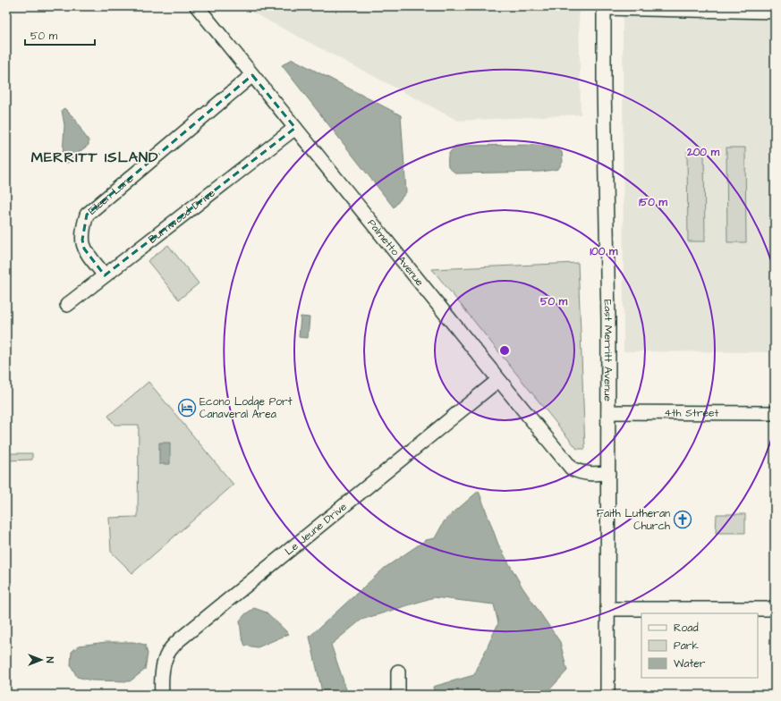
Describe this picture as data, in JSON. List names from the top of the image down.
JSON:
{
  "streets": {
    "street": [
      "Eileen Lane",
      "Burnwood Drive",
      "Palmetto Avenue",
      "East Merritt Avenue",
      "4th Street",
      "Le Jeune Drive"
    ]
  },
  "crossings": [
    ["Eileen Lane", "Burnwood Drive"],
    ["Eileen Lane", "Palmetto Avenue"],
    ["Burnwood Drive", "Palmetto Avenue"],
    ["Palmetto Avenue", "East Merritt Avenue"],
    ["Palmetto Avenue", "Le Jeune Drive"],
    ["East Merritt Avenue", "4th Street"]
  ],
  "districts": ["MERRITT ISLAND"],
  "places": {
    "hotel": ["Econo Lodge Port Canaveral Area"],
    "church": ["Faith Lutheran Church"]
  },
  "legend": ["Road", "Park", "Water"],
  "scale_bar": "50 m",
  "north": "right",
  "rings": [
    "200 m",
    "150 m",
    "100 m",
    "50 m"
  ]
}
